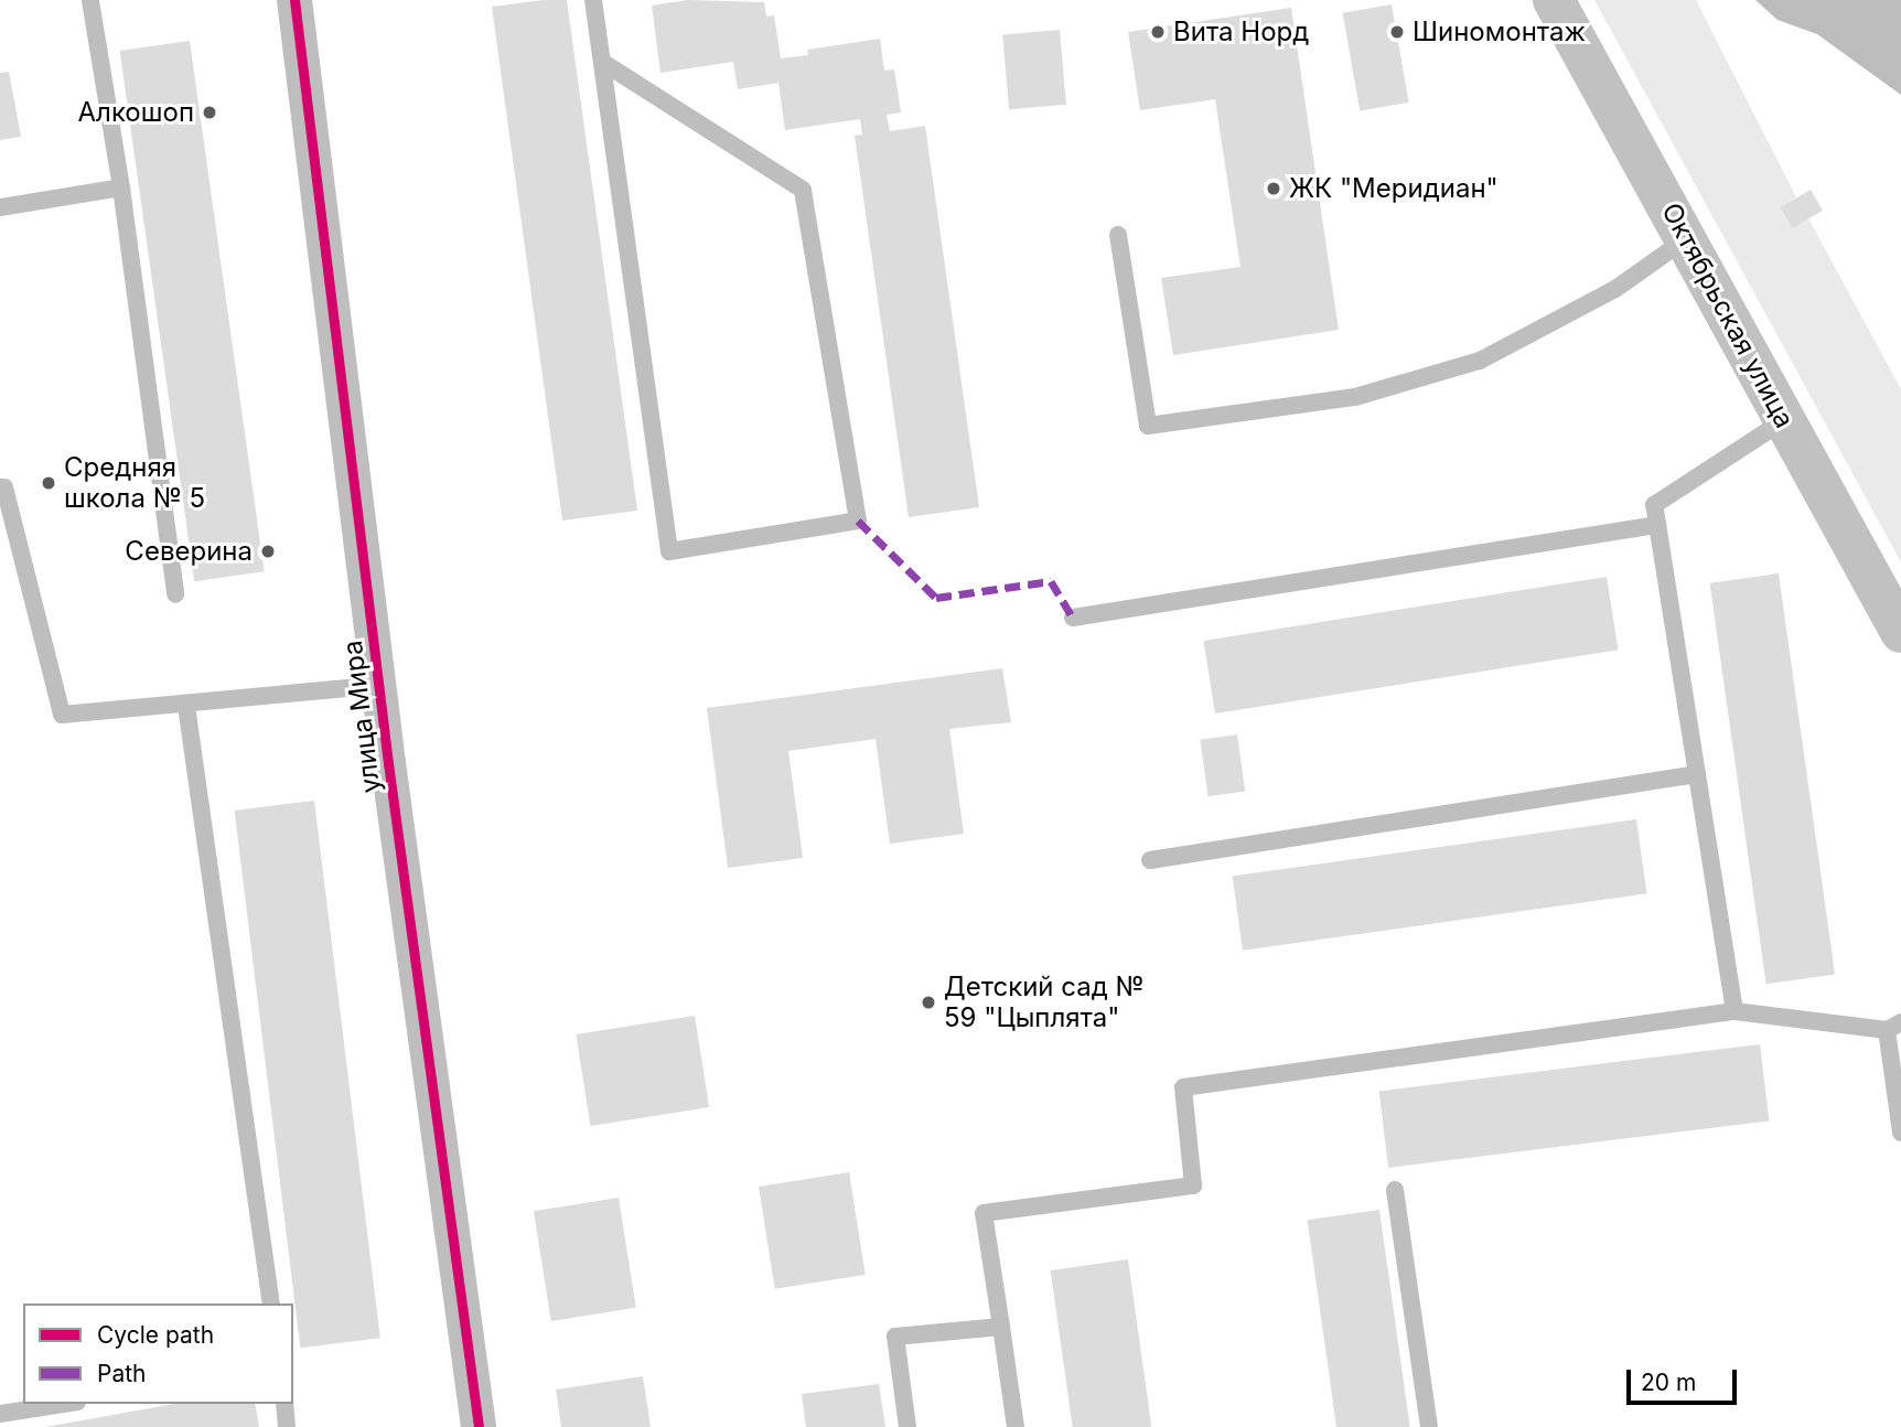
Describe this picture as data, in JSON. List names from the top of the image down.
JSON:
{
  "streets": {
    "main road": ["Октябрьская улица"],
    "street": ["улица Мира"]
  },
  "places": [
    "Вита Норд",
    "Шиномонтаж",
    "Алкошоп",
    "ЖК \"Меридиан\"",
    "Средняя школа № 5",
    "Северина",
    "Детский сад № 59 \"Цыплята\""
  ],
  "legend": ["Cycle path", "Path"],
  "scale_bar": "20 m"
}
